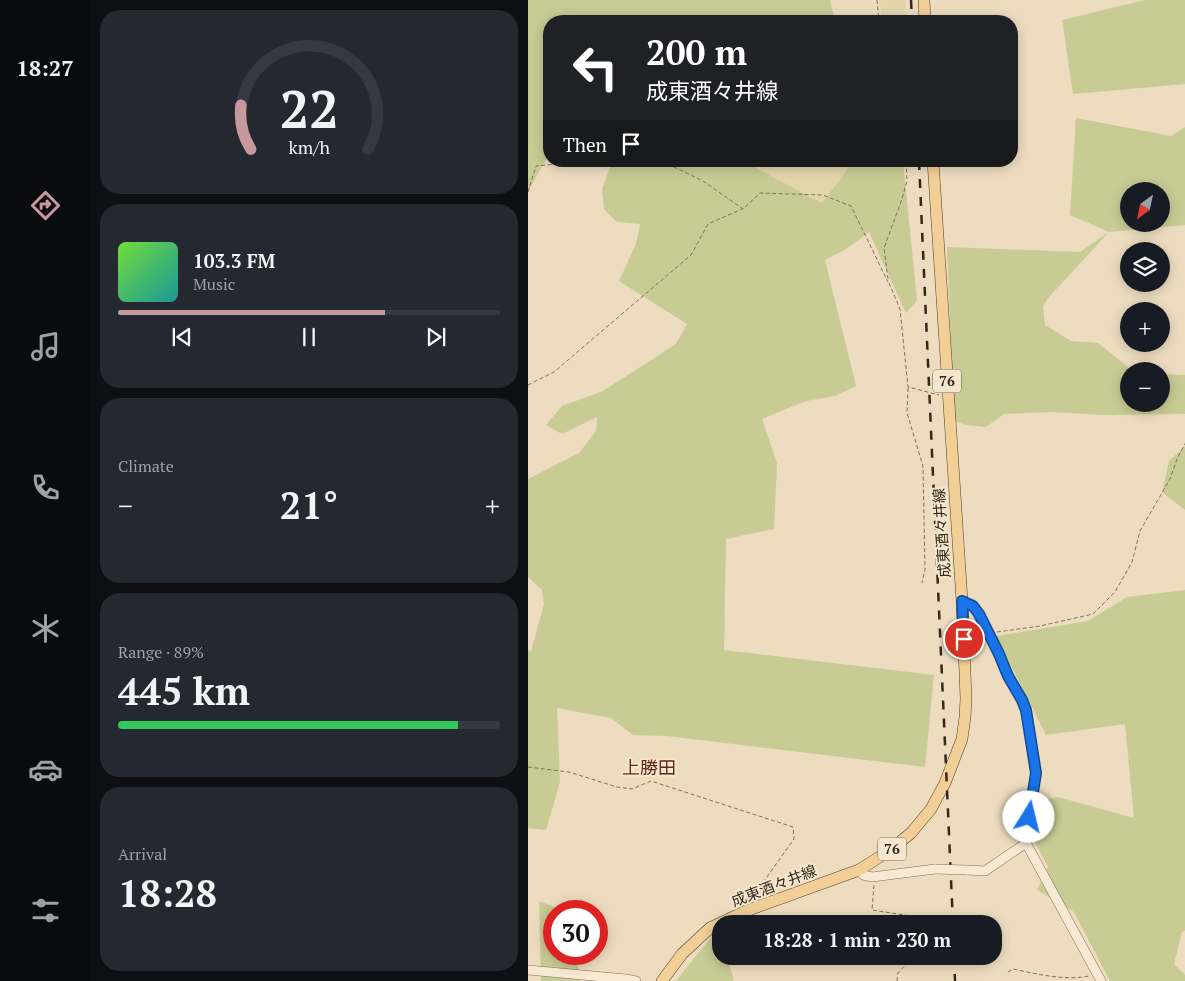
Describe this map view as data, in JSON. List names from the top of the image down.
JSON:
{
  "streets": {
    "main road": ["76", "成東酒々井線"]
  },
  "districts": ["上勝田"],
  "north": "bottom left",
  "page": {
    "tabs": "18:27",
    "turn": ["200 m", "成東酒々井線"],
    "then": "Then",
    "map_buttons": ["+", "−"],
    "song": ["103.3 FM", "Music"],
    "tile": [
      "Climate",
      ["Range · 89%", "445 km"],
      ["Arrival", "18:28"]
    ],
    "heat": ["−", "21°", "+"],
    "limit": "30",
    "trip": "18:28 · 1 min · 230 m",
    "gauge": ["22", "km/h"]
  }
}
